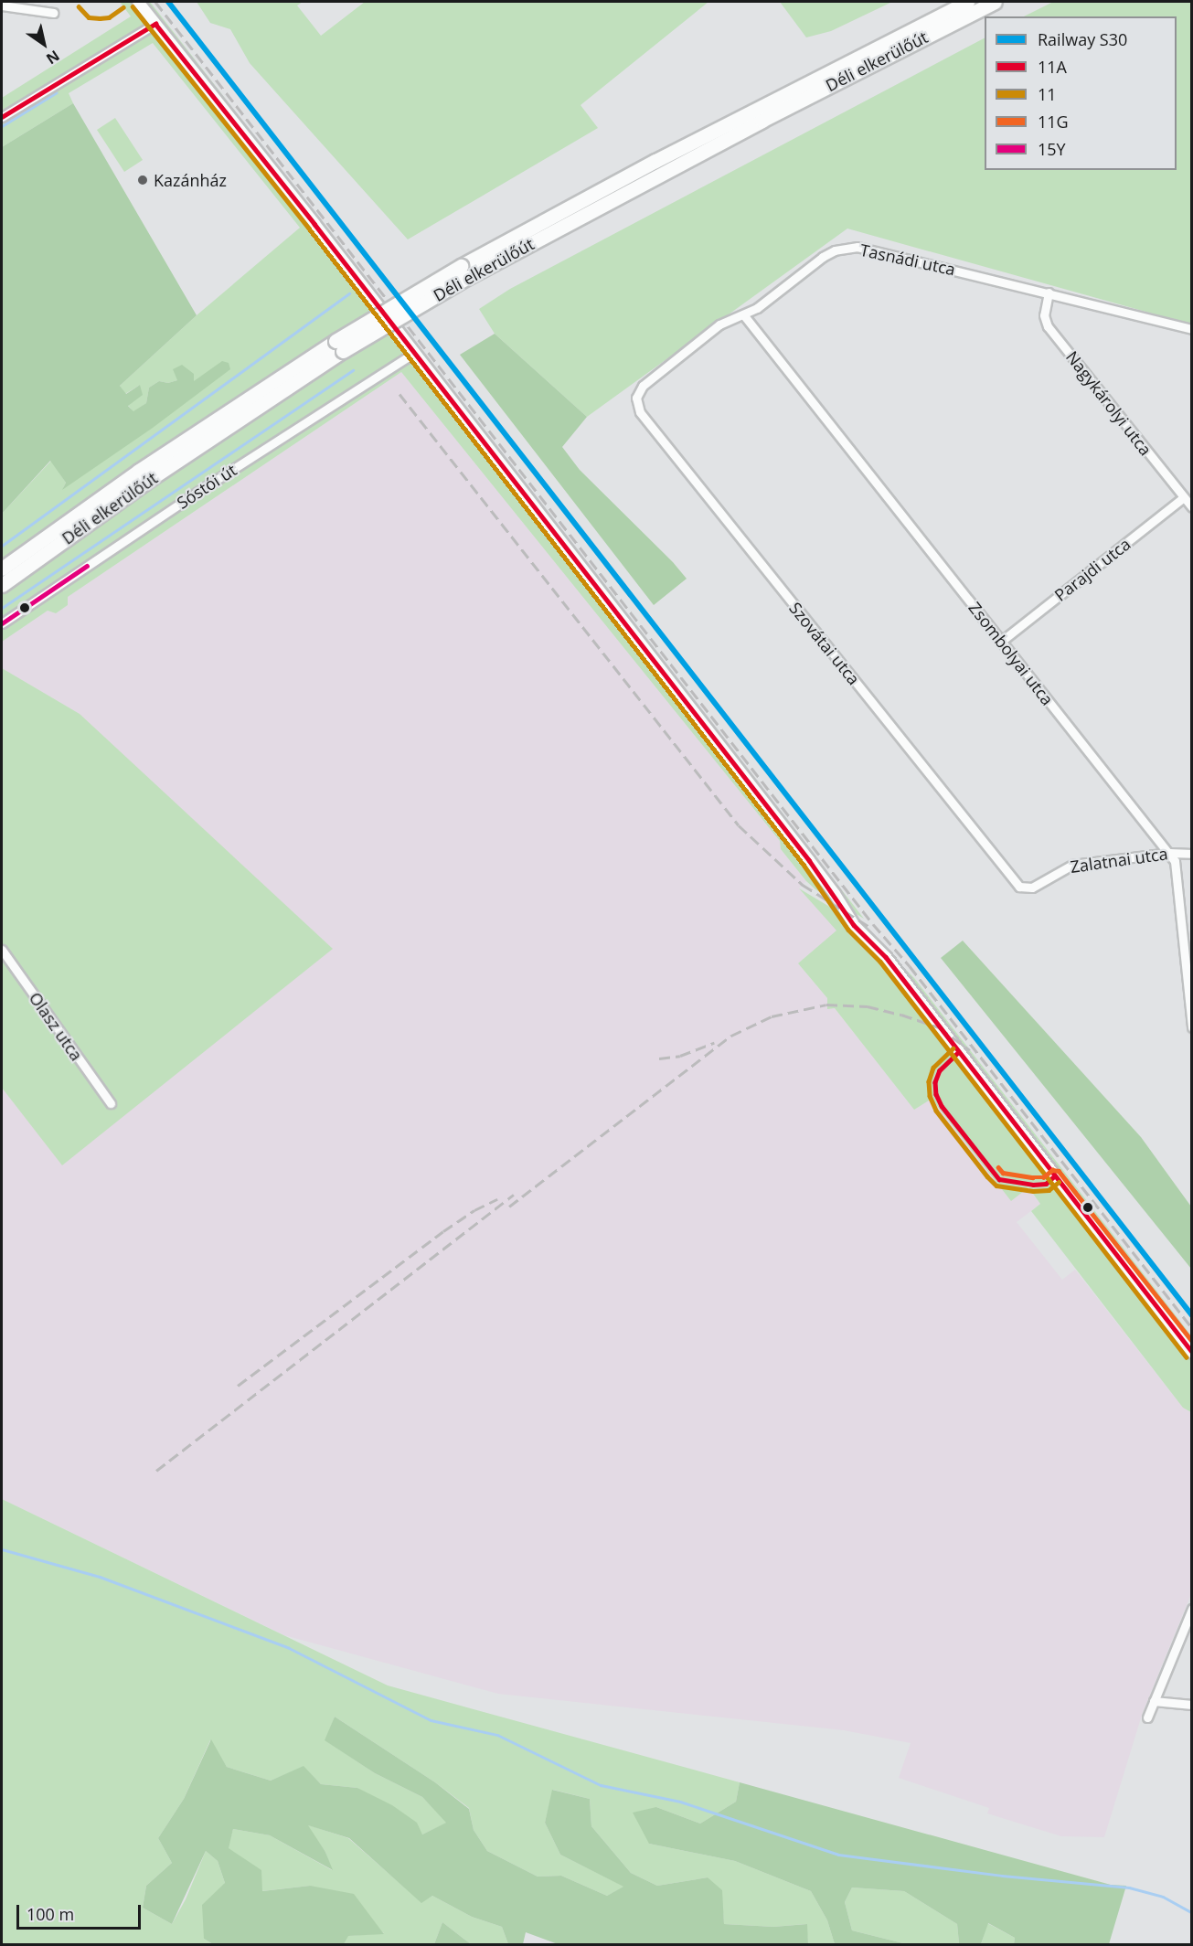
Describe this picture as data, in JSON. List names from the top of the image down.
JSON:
{
  "streets": {
    "main road": ["Déli elkerülőút"],
    "street": [
      "Tasnádi utca",
      "Nagykárolyi utca",
      "Sóstói út",
      "Parajdi utca",
      "Szovátai utca",
      "Zsombolyai utca",
      "Zalatnai utca",
      "Olasz utca"
    ]
  },
  "crossings": [
    ["Tasnádi utca", "Nagykárolyi utca"],
    ["Tasnádi utca", "Szovátai utca"],
    ["Tasnádi utca", "Zsombolyai utca"],
    ["Nagykárolyi utca", "Parajdi utca"],
    ["Parajdi utca", "Zsombolyai utca"],
    ["Szovátai utca", "Zalatnai utca"],
    ["Zsombolyai utca", "Zalatnai utca"]
  ],
  "places": ["Kazánház"],
  "lines": [
    "rail line S30",
    "transit line 11",
    "transit line 11A",
    "transit line 15Y",
    "transit line 11G"
  ],
  "legend": [
    "Railway S30",
    "11A",
    "11",
    "11G",
    "15Y"
  ],
  "scale_bar": "100 m",
  "north": "bottom right"
}
